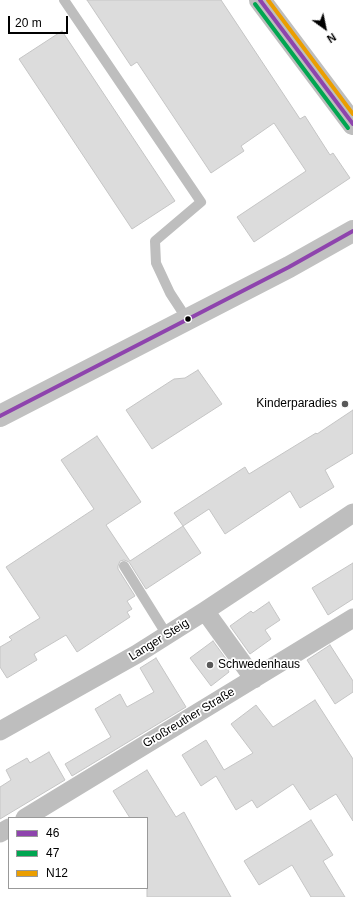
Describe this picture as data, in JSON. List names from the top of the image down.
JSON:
{
  "streets": {
    "street": ["Langer Steig", "Großreuther Straße"]
  },
  "places": ["Kinderparadies", "Schwedenhaus"],
  "lines": ["transit line 46", "transit line N12", "transit line 47"],
  "legend": ["46", "47", "N12"],
  "scale_bar": "20 m",
  "north": "bottom right"
}
